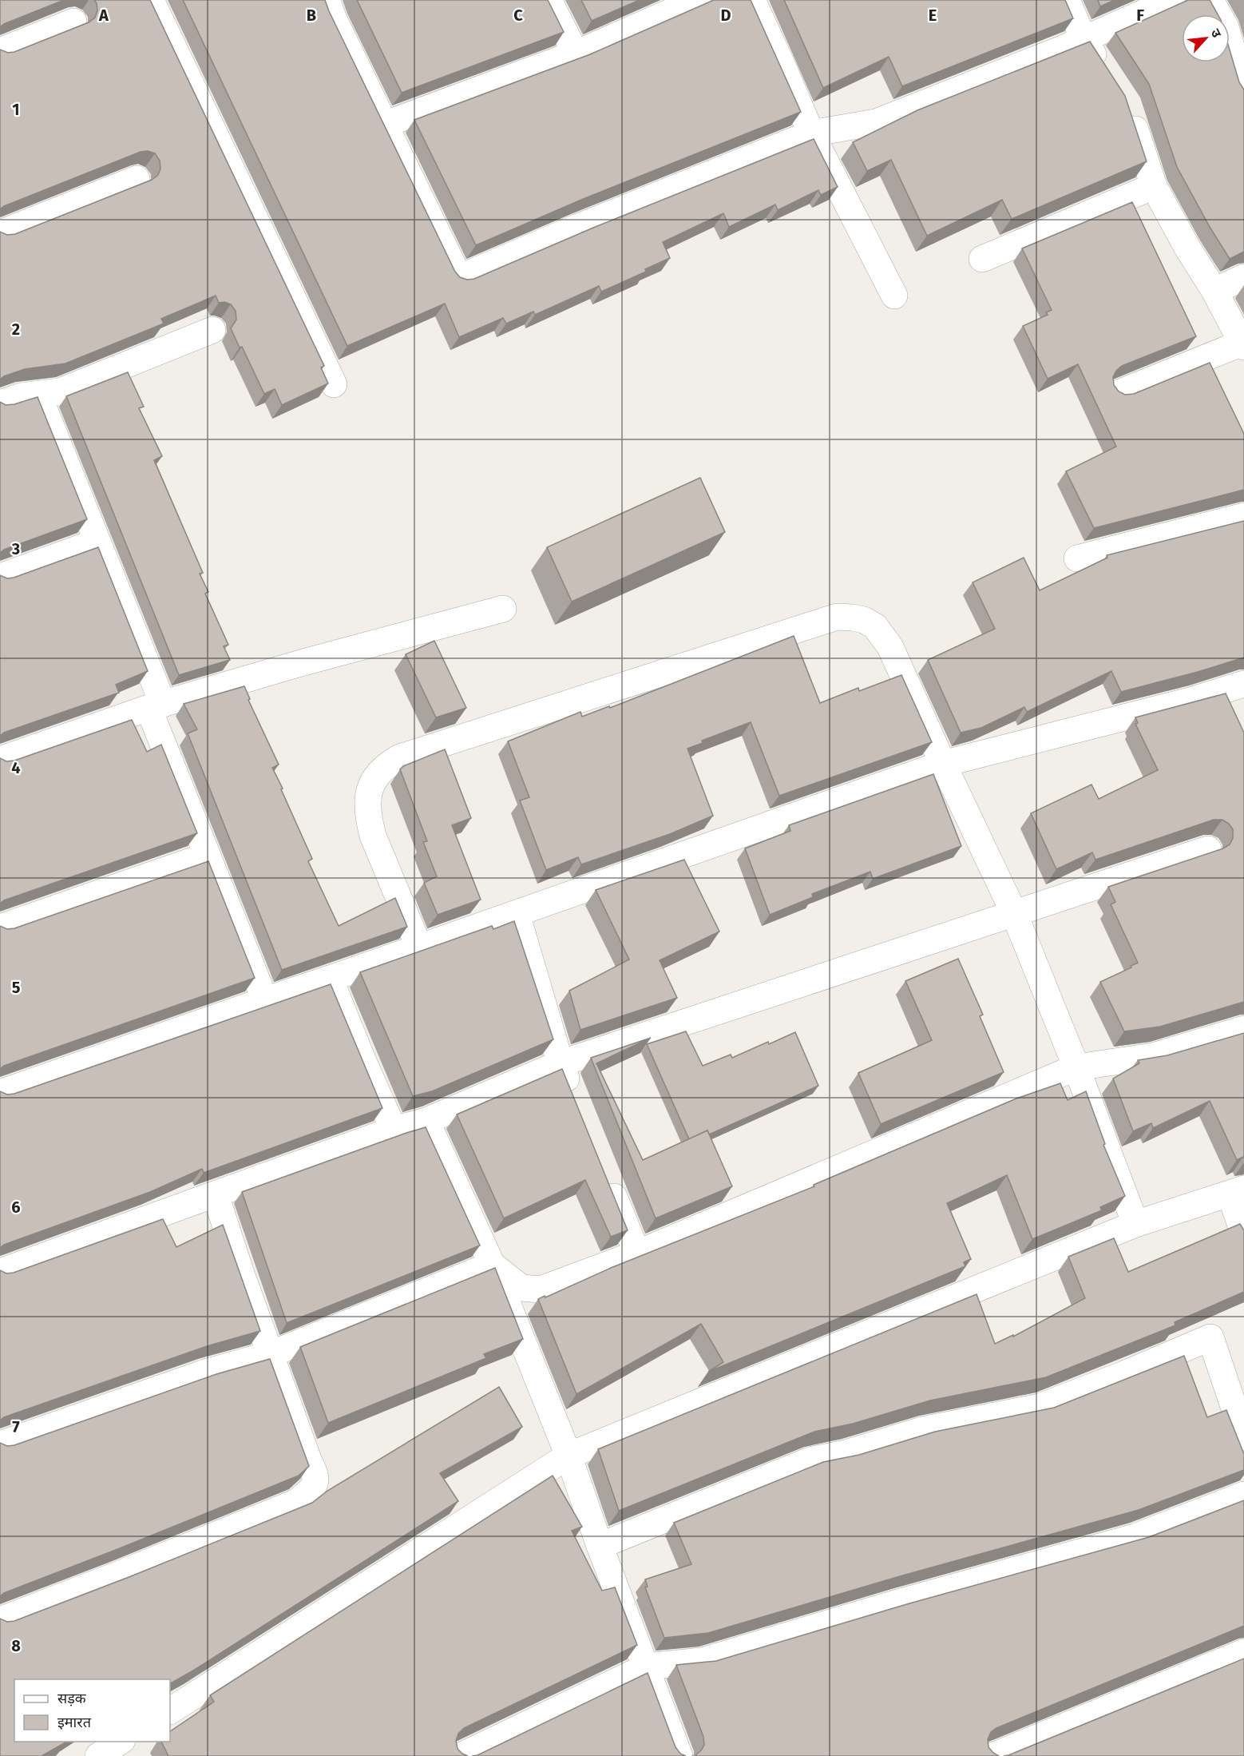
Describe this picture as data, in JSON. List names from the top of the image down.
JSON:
{
  "legend": ["सड़क", "इमारत"],
  "north": "top right",
  "grid": {
    "columns": [
      "A",
      "B",
      "C",
      "D",
      "E",
      "F"
    ],
    "rows": [
      "1",
      "2",
      "3",
      "4",
      "5",
      "6",
      "7",
      "8"
    ]
  }
}
